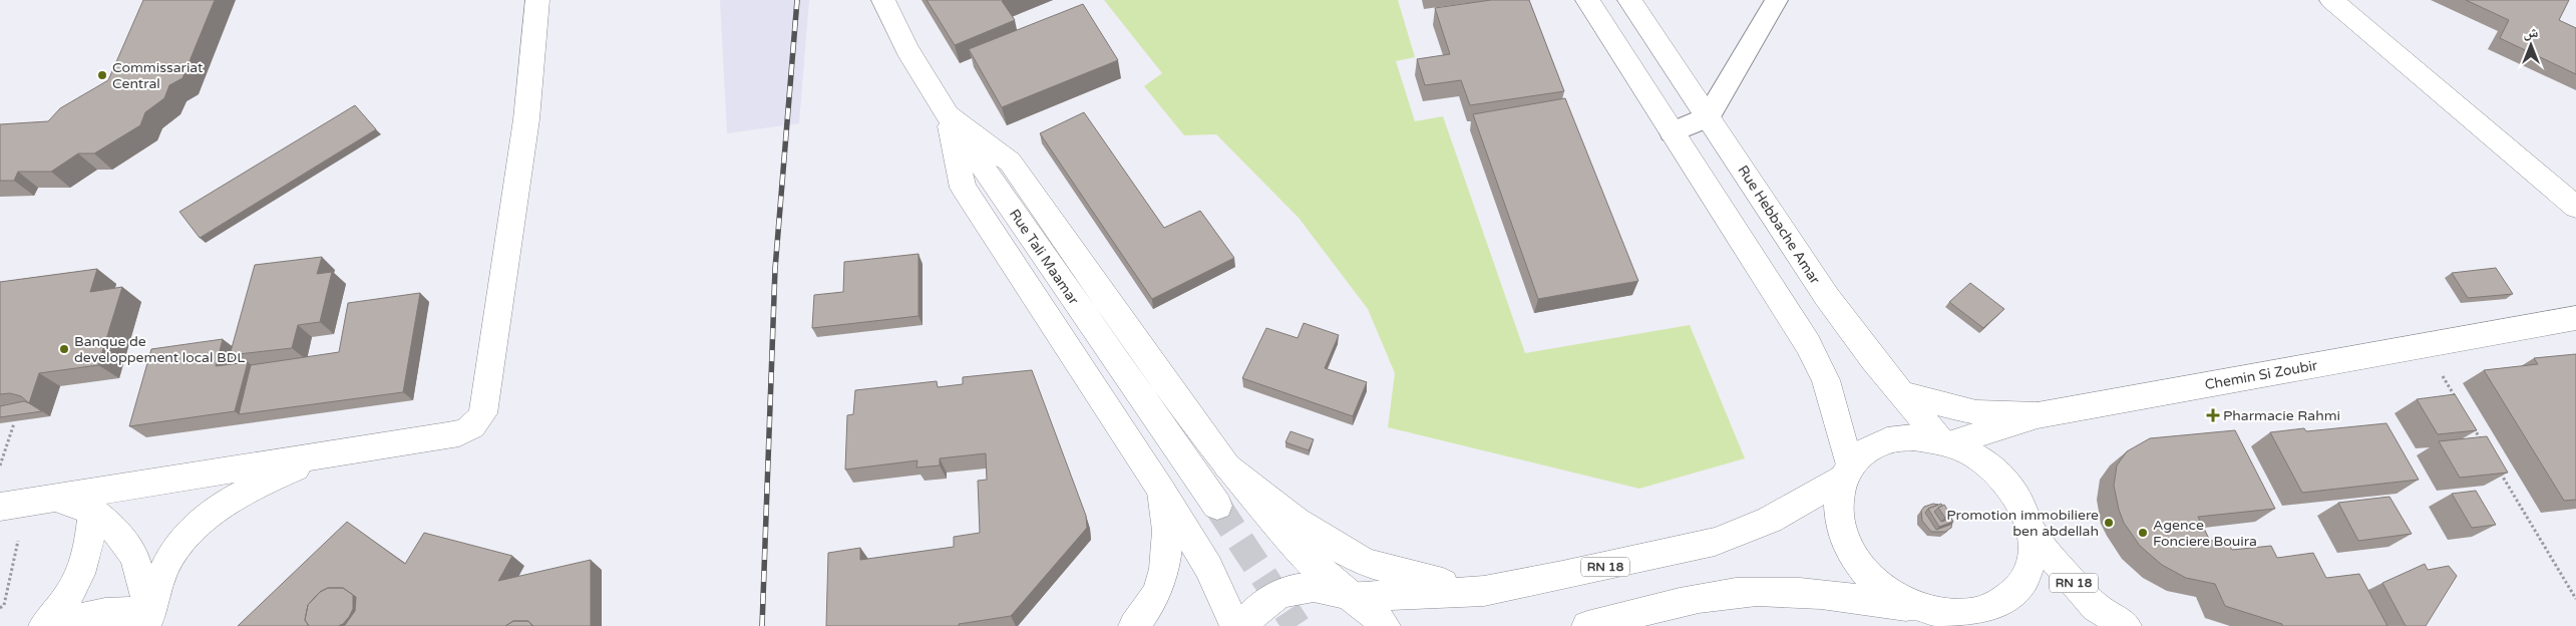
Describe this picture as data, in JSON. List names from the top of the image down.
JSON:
{
  "streets": {
    "street": [
      "Rue Hebbache Amar",
      "Rue Tali Maamar",
      "Chemin Si Zoubir",
      "RN 18"
    ]
  },
  "crossings": [
    ["Rue Hebbache Amar", "Chemin Si Zoubir"]
  ],
  "places": {
    "other": [
      "Commissariat Central",
      "Banque de developpement local BDL",
      "Promotion immobiliere ben abdellah",
      "Agence Fonciere Bouira"
    ],
    "health": ["Pharmacie Rahmi"]
  },
  "north": "top"
}
